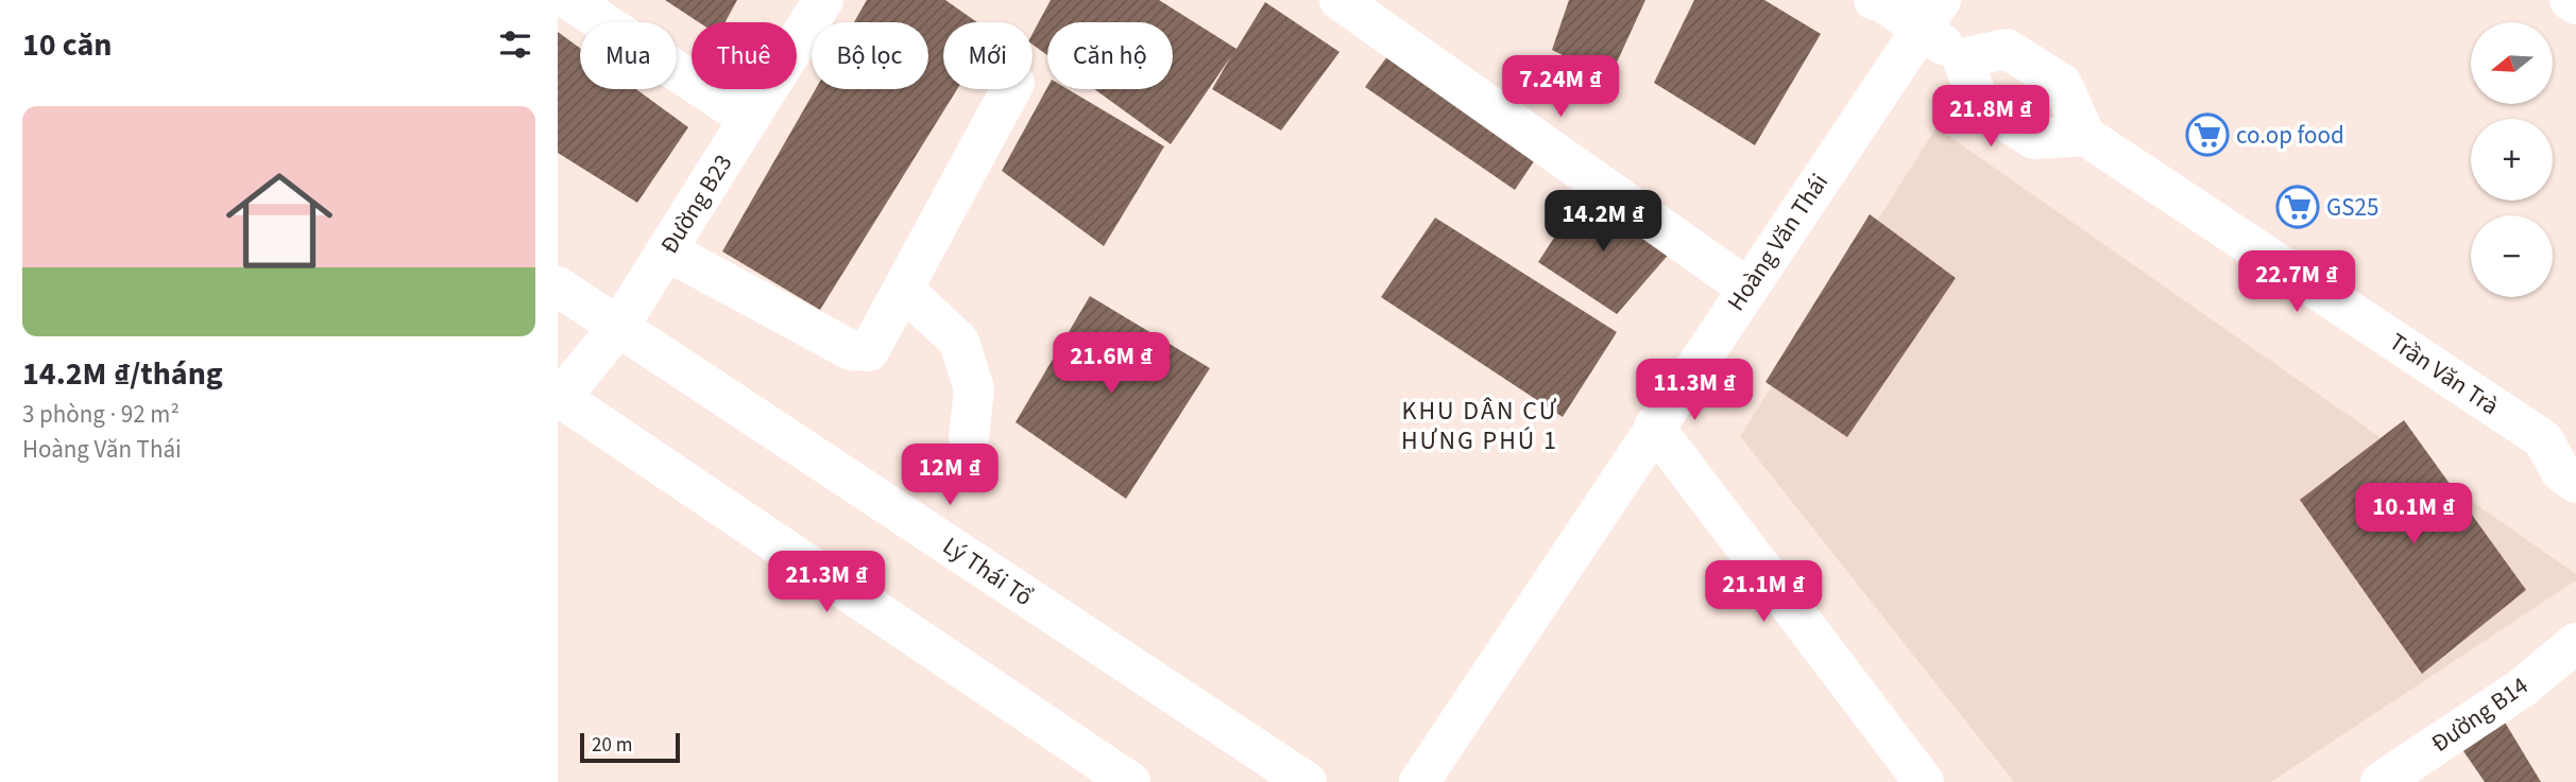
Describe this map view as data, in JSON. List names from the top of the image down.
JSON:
{
  "streets": {
    "street": [
      "Đường B23",
      "Hoàng Văn Thái",
      "Trần Văn Trà",
      "Lý Thái Tổ",
      "Đường B14"
    ]
  },
  "crossings": [
    ["Đường B23", "Lý Thái Tổ"]
  ],
  "districts": ["KHU DÂN CƯ HƯNG PHÚ 1"],
  "places": {
    "supermarket": ["co.op food", "GS25"]
  },
  "scale_bar": "20 m",
  "north": "left",
  "page": {
    "heading": "10 căn",
    "map_buttons": ["+", "−"],
    "chip": [
      "Mua",
      "Thuê",
      "Bộ lọc",
      "Mới",
      "Căn hộ"
    ],
    "price": [
      "7.24M ₫",
      "21.8M ₫",
      "14.2M ₫",
      "22.7M ₫",
      "21.6M ₫",
      "11.3M ₫",
      "12M ₫",
      "10.1M ₫",
      "21.3M ₫",
      "21.1M ₫"
    ],
    "list": [
      {
        "name": "14.2M ₫/tháng",
        "note": "3 phòng · 92 m² · Hoàng Văn Thái"
      }
    ],
    "scale": "20 m"
  }
}
